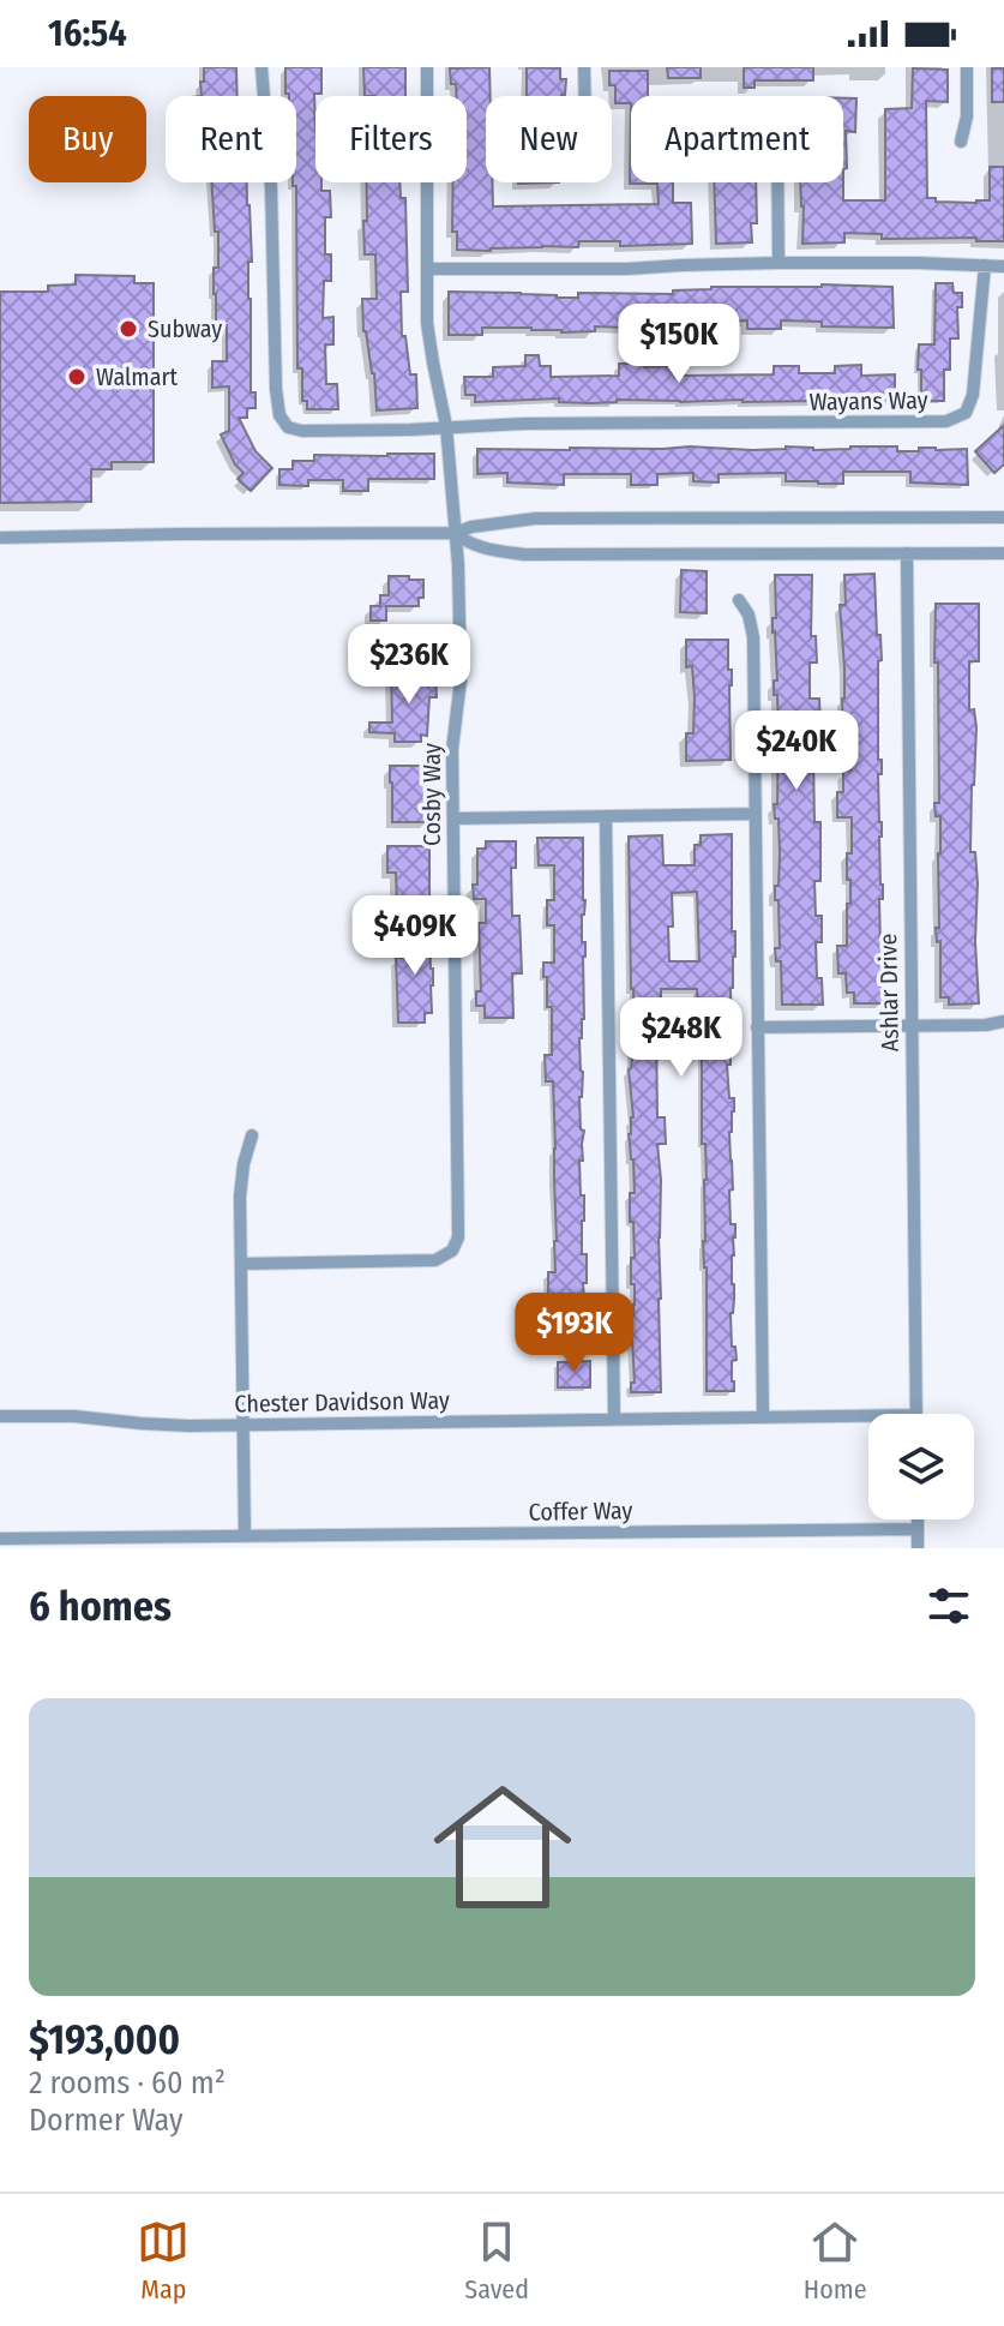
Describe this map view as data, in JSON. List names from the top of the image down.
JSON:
{
  "streets": {
    "street": [
      "Wayans Way",
      "Cosby Way",
      "Ashlar Drive",
      "Chester Davidson Way",
      "Coffer Way"
    ]
  },
  "crossings": [
    ["Wayans Way", "Cosby Way"]
  ],
  "places": ["Subway", "Walmart"],
  "page": {
    "status": "16:54",
    "chip": [
      "Buy",
      "Rent",
      "Filters",
      "New",
      "Apartment"
    ],
    "price": [
      "$150K",
      "$236K",
      "$240K",
      "$409K",
      "$248K",
      "$193K"
    ],
    "heading": "6 homes",
    "list": [
      {
        "name": "$193,000",
        "note": "2 rooms · 60 m² · Dormer Way"
      }
    ],
    "tabs": ["Map", "Saved", "Home"]
  }
}
